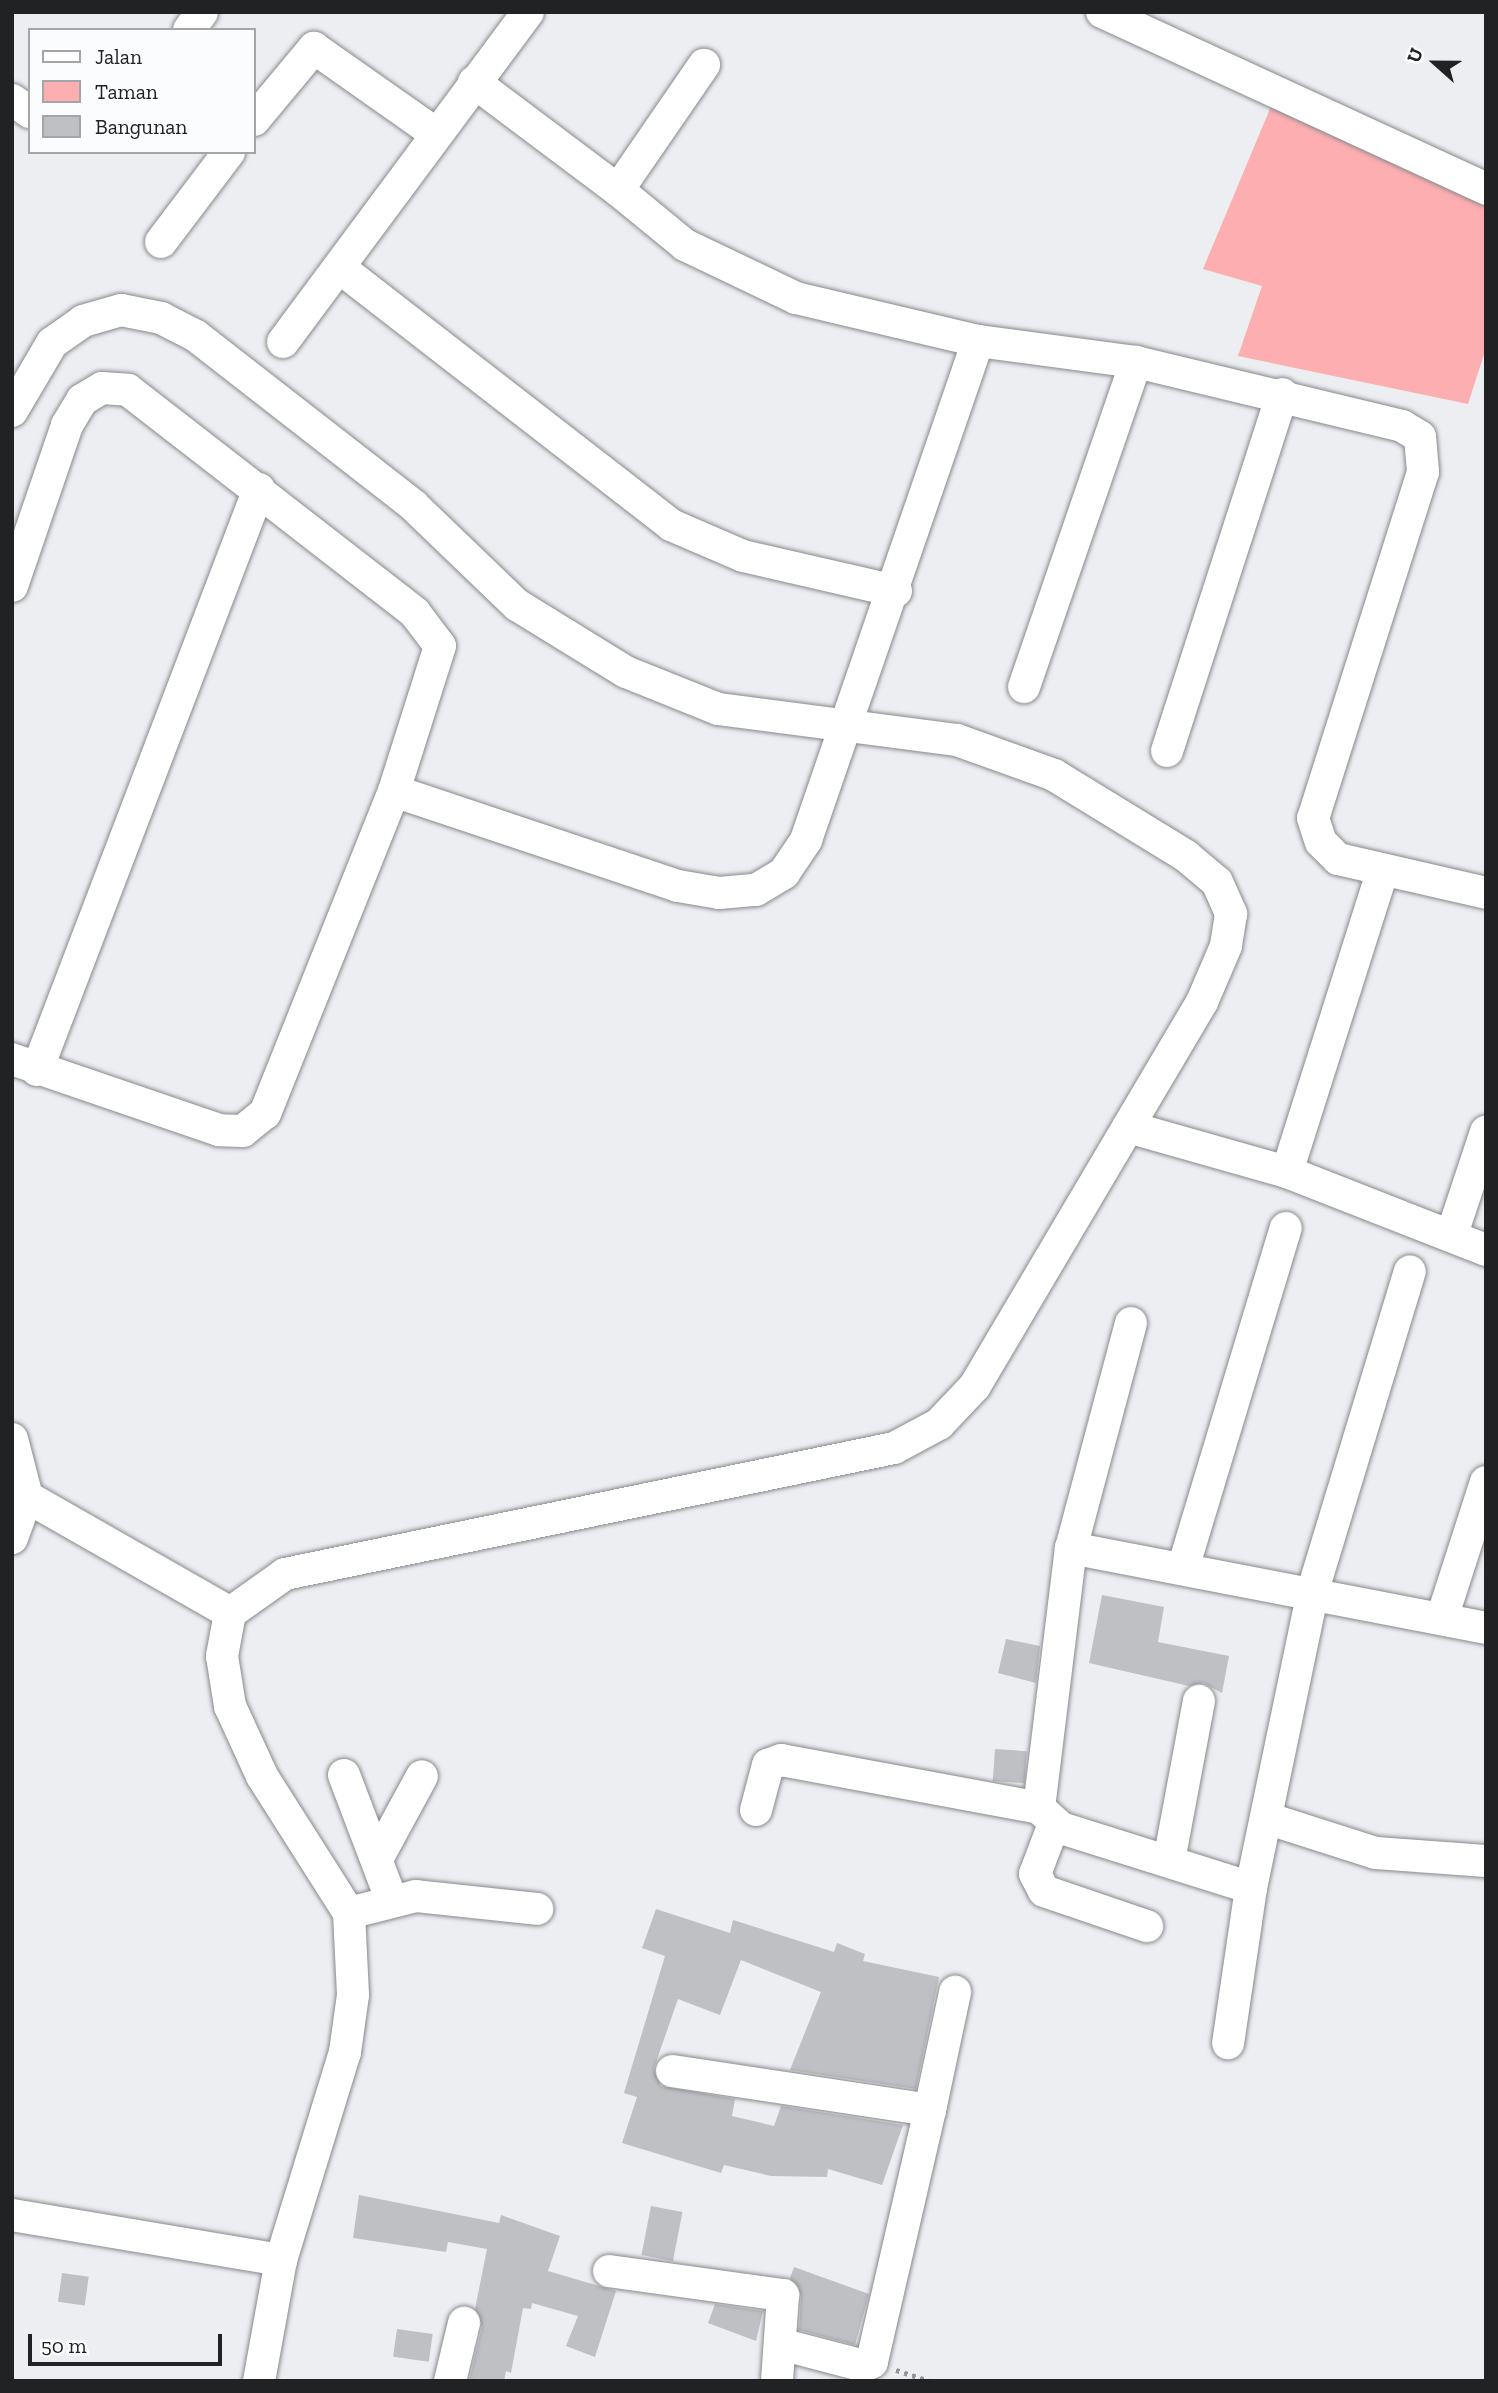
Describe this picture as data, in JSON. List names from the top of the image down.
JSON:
{
  "legend": ["Jalan", "Taman", "Bangunan"],
  "scale_bar": "50 m",
  "north": "left"
}
